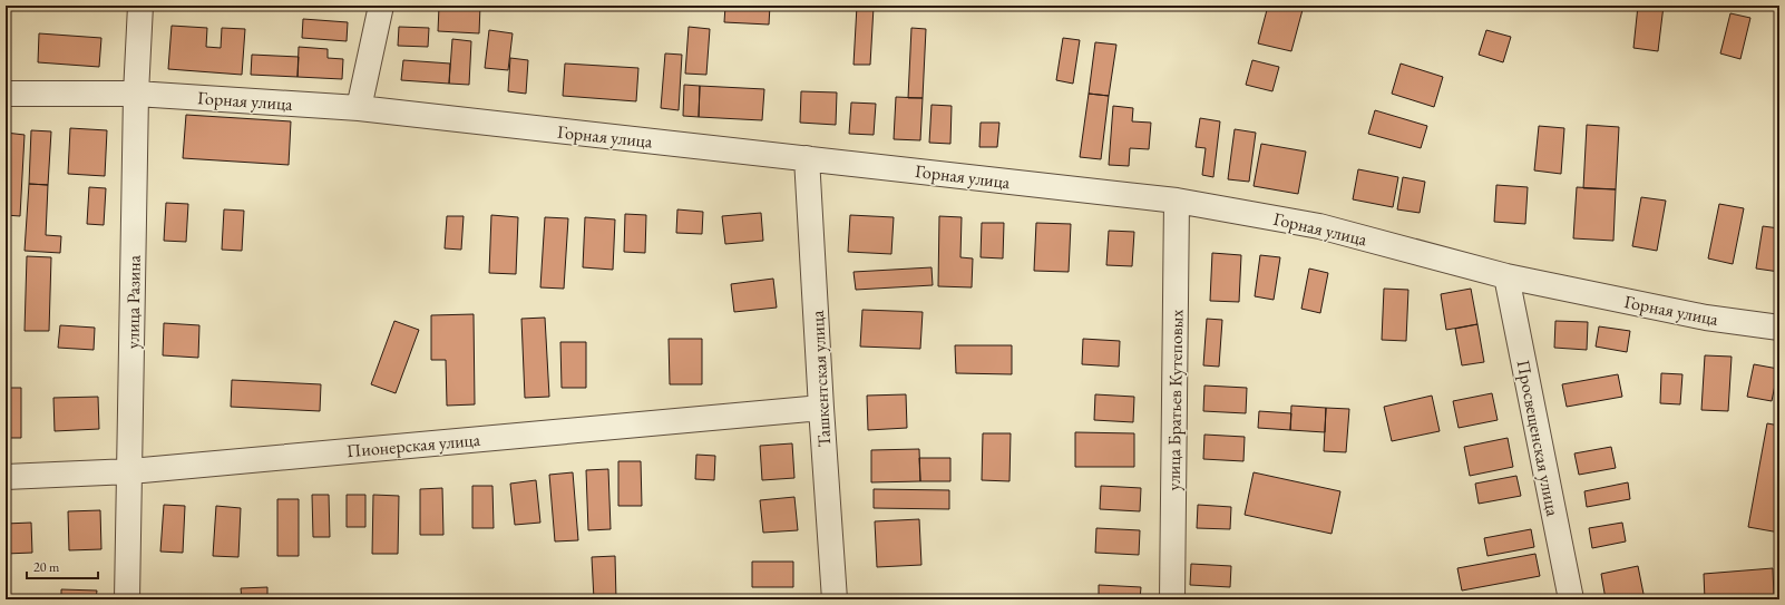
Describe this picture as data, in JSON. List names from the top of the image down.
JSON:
{
  "streets": {
    "street": [
      "Горная улица",
      "улица Разина",
      "Ташкентская улица",
      "улица Братьев Кутеповых",
      "Просвещенская улица",
      "Пионерская улица"
    ]
  },
  "crossings": [
    ["Горная улица", "улица Разина"],
    ["Горная улица", "Ташкентская улица"],
    ["Горная улица", "улица Братьев Кутеповых"],
    ["Горная улица", "Просвещенская улица"],
    ["улица Разина", "Пионерская улица"],
    ["Ташкентская улица", "Пионерская улица"]
  ],
  "scale_bar": "20 m"
}
